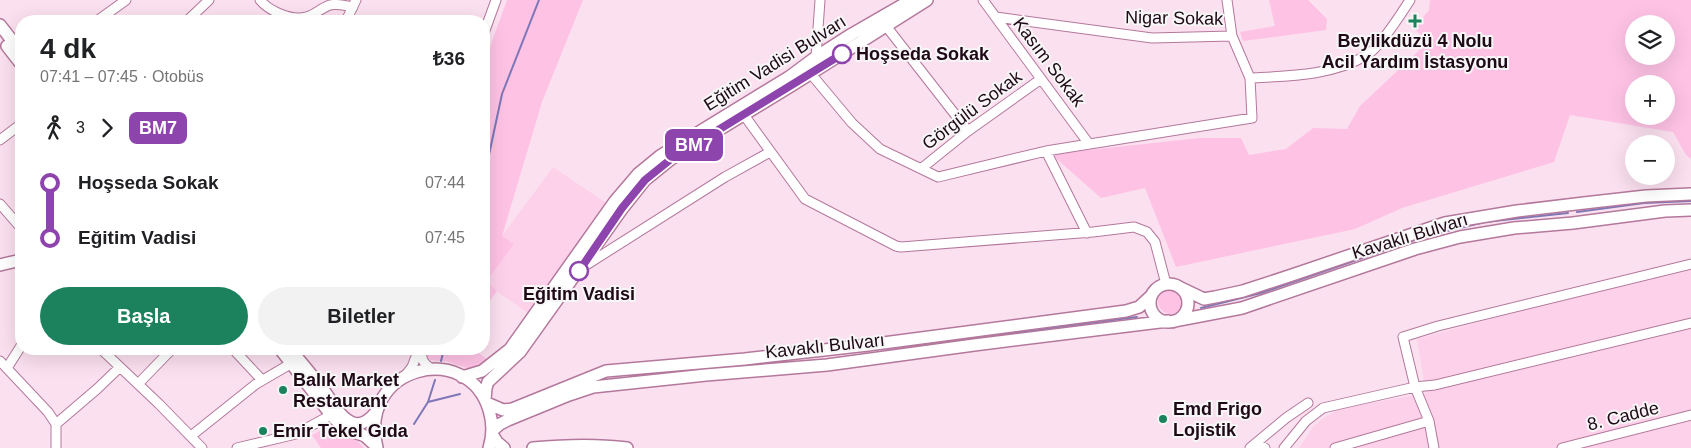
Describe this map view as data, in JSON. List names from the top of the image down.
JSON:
{
  "streets": {
    "main road": ["Eğitim Vadisi Bulvarı", "Kavaklı Bulvarı"],
    "street": [
      "Nigar Sokak",
      "Kasım Sokak",
      "Görgülü Sokak",
      "8. Cadde"
    ]
  },
  "crossings": [
    ["Nigar Sokak", "Kasım Sokak"],
    ["Kasım Sokak", "Görgülü Sokak"],
    ["Eğitim Vadisi Bulvarı", "Kavaklı Bulvarı"]
  ],
  "places": {
    "health": ["Beylikdüzü 4 Nolu Acil Yardım İstasyonu"],
    "other": [
      "Hoşseda Sokak",
      "Eğitim Vadisi",
      "Balık Market Restaurant",
      "Emd Frigo Lojistik",
      "Emir Tekel Gıda"
    ]
  },
  "lines": ["bus line BM7"],
  "page": {
    "on_map": "BM7",
    "map_buttons": ["+", "−"],
    "heading": ["4 dk", "07:41 – 07:45 · Otobüs", "₺36"],
    "legs": ["3", "BM7"],
    "list": [
      {
        "name": "Hoşseda Sokak",
        "value": "07:44"
      },
      {
        "name": "Eğitim Vadisi",
        "value": "07:45"
      }
    ],
    "buttons": ["Başla", "Biletler"]
  }
}
